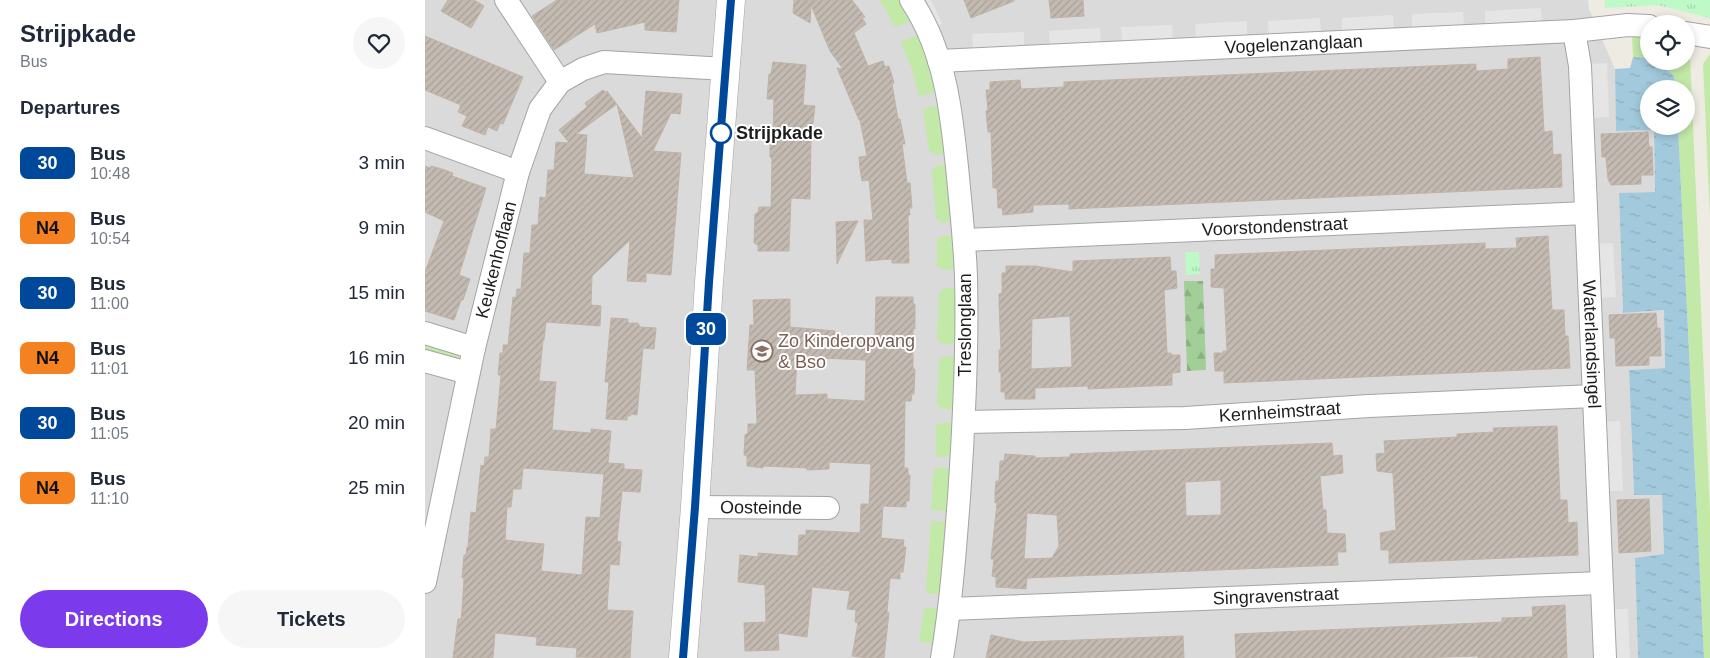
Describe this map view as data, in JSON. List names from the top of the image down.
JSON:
{
  "streets": {
    "street": [
      "Vogelenzanglaan",
      "Voorstondenstraat",
      "Keukenhoflaan",
      "Treslonglaan",
      "Waterlandsingel",
      "Kernheimstraat",
      "Oosteinde",
      "Singravenstraat"
    ]
  },
  "crossings": [
    ["Vogelenzanglaan", "Treslonglaan"],
    ["Vogelenzanglaan", "Waterlandsingel"],
    ["Voorstondenstraat", "Treslonglaan"],
    ["Voorstondenstraat", "Waterlandsingel"],
    ["Keukenhoflaan", "Oosteinde"],
    ["Treslonglaan", "Kernheimstraat"],
    ["Treslonglaan", "Singravenstraat"],
    ["Waterlandsingel", "Kernheimstraat"],
    ["Waterlandsingel", "Singravenstraat"]
  ],
  "places": {
    "other": ["Strijpkade"],
    "school or university": ["Zo Kinderopvang & Bso"]
  },
  "lines": ["bus line 30"],
  "page": {
    "heading": [
      ["Strijpkade", "Bus"],
      "Departures"
    ],
    "on_map": "30",
    "list": [
      {
        "mark": "30",
        "name": "Bus",
        "note": "10:48",
        "value": "3 min"
      },
      {
        "mark": "N4",
        "name": "Bus",
        "note": "10:54",
        "value": "9 min"
      },
      {
        "mark": "30",
        "name": "Bus",
        "note": "11:00",
        "value": "15 min"
      },
      {
        "mark": "N4",
        "name": "Bus",
        "note": "11:01",
        "value": "16 min"
      },
      {
        "mark": "30",
        "name": "Bus",
        "note": "11:05",
        "value": "20 min"
      },
      {
        "mark": "N4",
        "name": "Bus",
        "note": "11:10",
        "value": "25 min"
      }
    ],
    "buttons": ["Directions", "Tickets"]
  }
}
